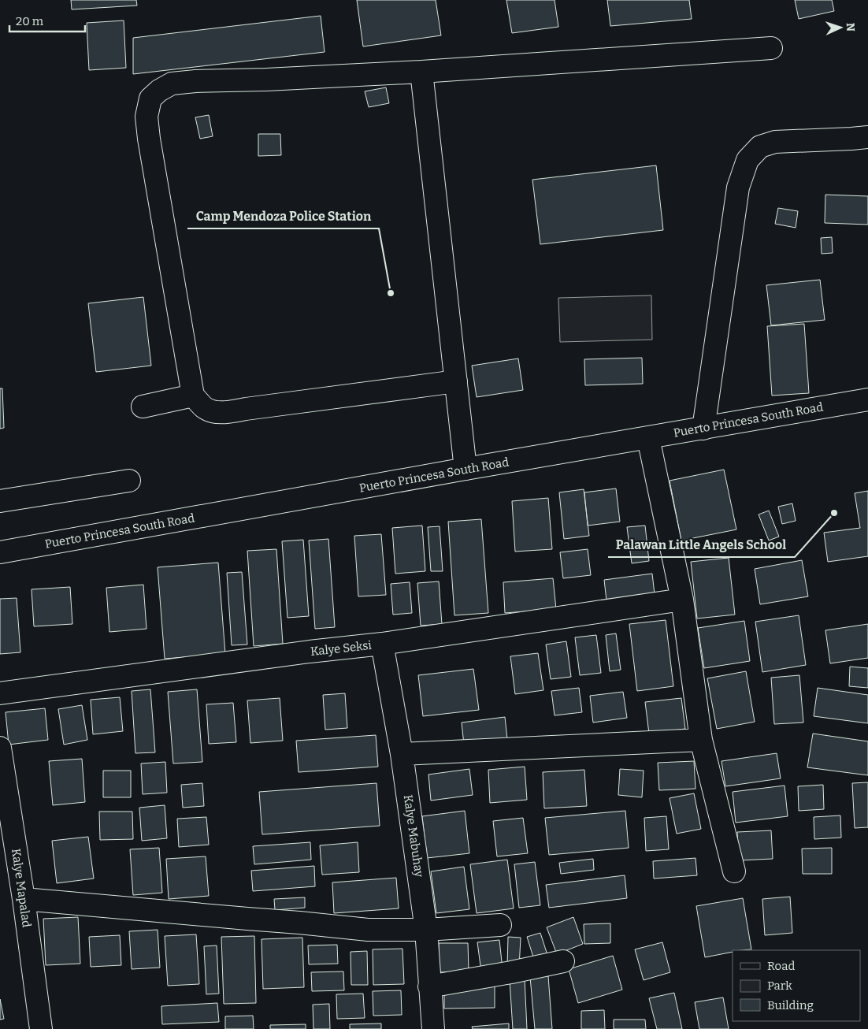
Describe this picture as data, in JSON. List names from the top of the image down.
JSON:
{
  "streets": {
    "street": [
      "Puerto Princesa South Road",
      "Kalye Seksi",
      "Kalye Mabuhay",
      "Kalye Mapalad"
    ]
  },
  "crossings": [
    ["Kalye Seksi", "Kalye Mabuhay"]
  ],
  "places": ["Camp Mendoza Police Station", "Palawan Little Angels School"],
  "legend": ["Road", "Park", "Building"],
  "scale_bar": "20 m",
  "north": "right"
}
